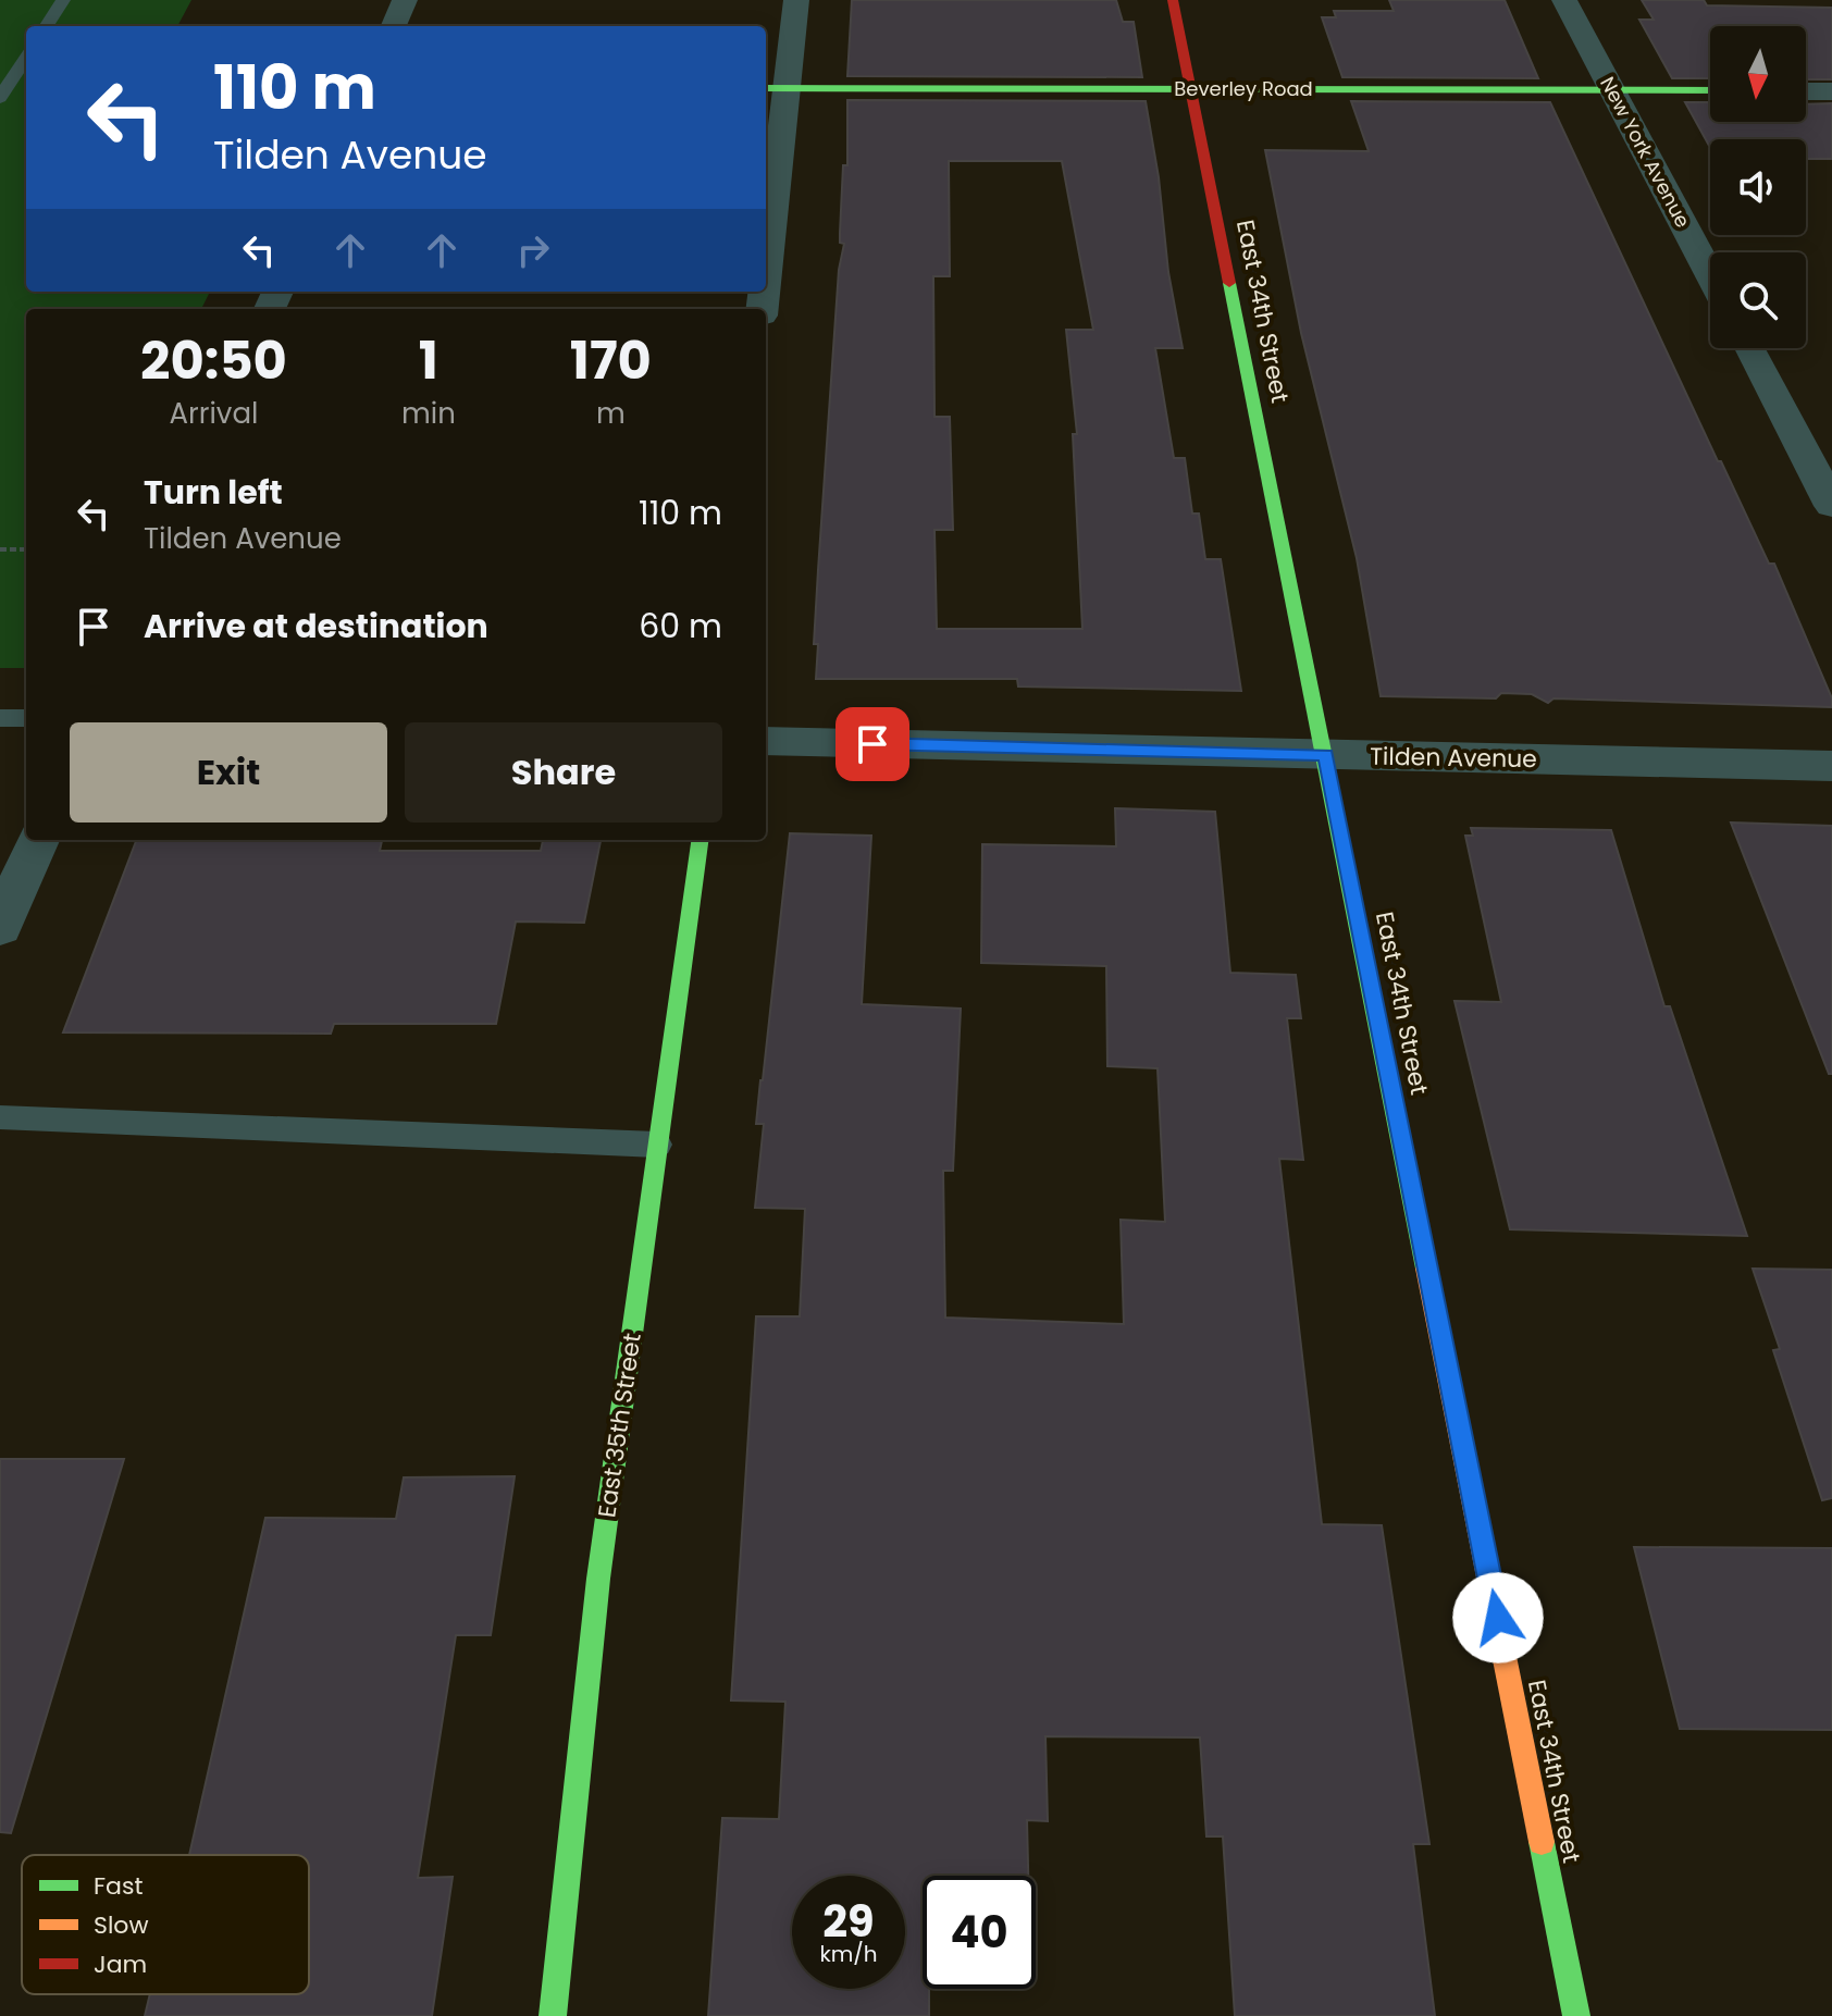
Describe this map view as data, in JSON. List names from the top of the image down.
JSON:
{
  "streets": {
    "street": [
      "Beverley Road",
      "New York Avenue",
      "East 34th Street",
      "Tilden Avenue",
      "East 35th Street"
    ]
  },
  "crossings": [
    ["Beverley Road", "New York Avenue"],
    ["Beverley Road", "East 34th Street"],
    ["East 34th Street", "Tilden Avenue"]
  ],
  "legend": ["Fast", "Slow", "Jam"],
  "north": "bottom",
  "page": {
    "turn": ["110 m", "Tilden Avenue"],
    "eta": [
      "20:50",
      "Arrival",
      "1",
      "min",
      "170",
      "m"
    ],
    "list": [
      {
        "name": "Turn left",
        "note": "Tilden Avenue",
        "value": "110 m"
      },
      {
        "name": "Arrive at destination",
        "value": "60 m"
      }
    ],
    "buttons": ["Exit", "Share"],
    "speed": "29 km/h",
    "limit": "40"
  }
}
